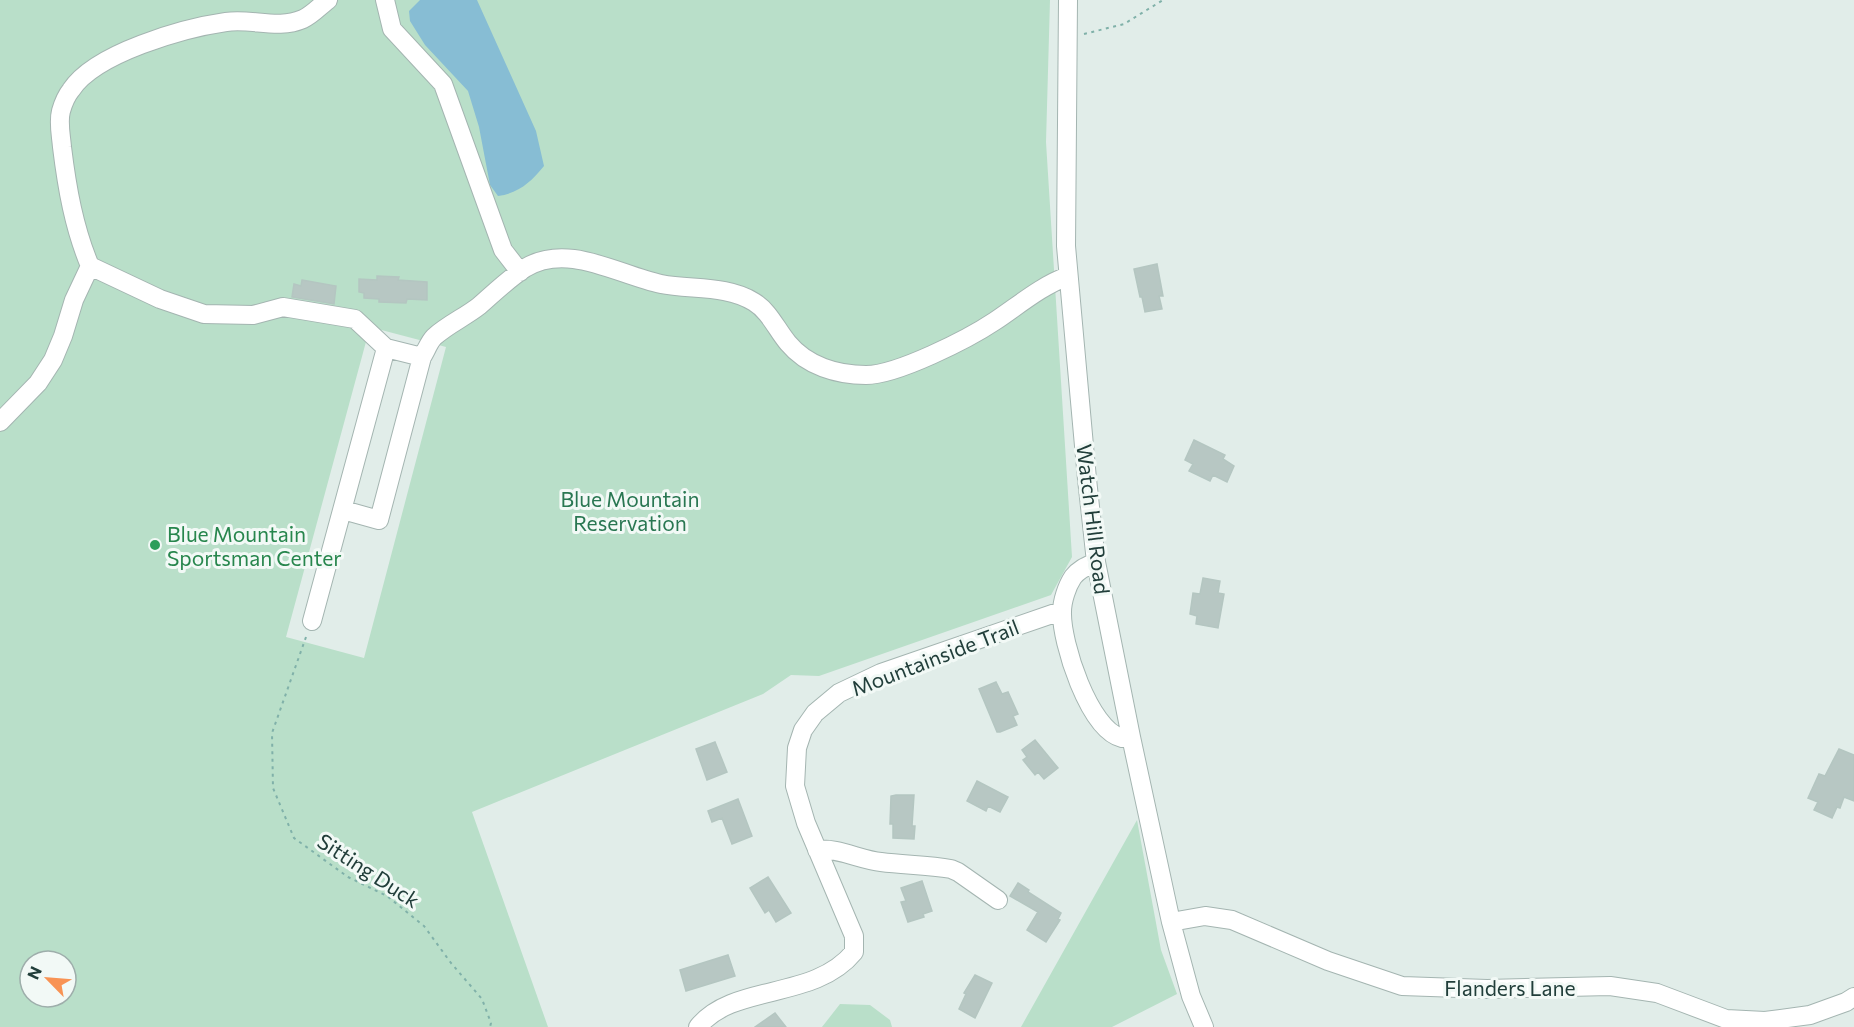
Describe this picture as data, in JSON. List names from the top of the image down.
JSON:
{
  "streets": {
    "street": ["Watch Hill Road", "Mountainside Trail", "Flanders Lane"],
    "path": ["Sitting Duck"]
  },
  "crossings": [
    ["Watch Hill Road", "Flanders Lane"]
  ],
  "parks": ["Blue Mountain Reservation"],
  "places": ["Blue Mountain Sportsman Center"],
  "north": "top left"
}
